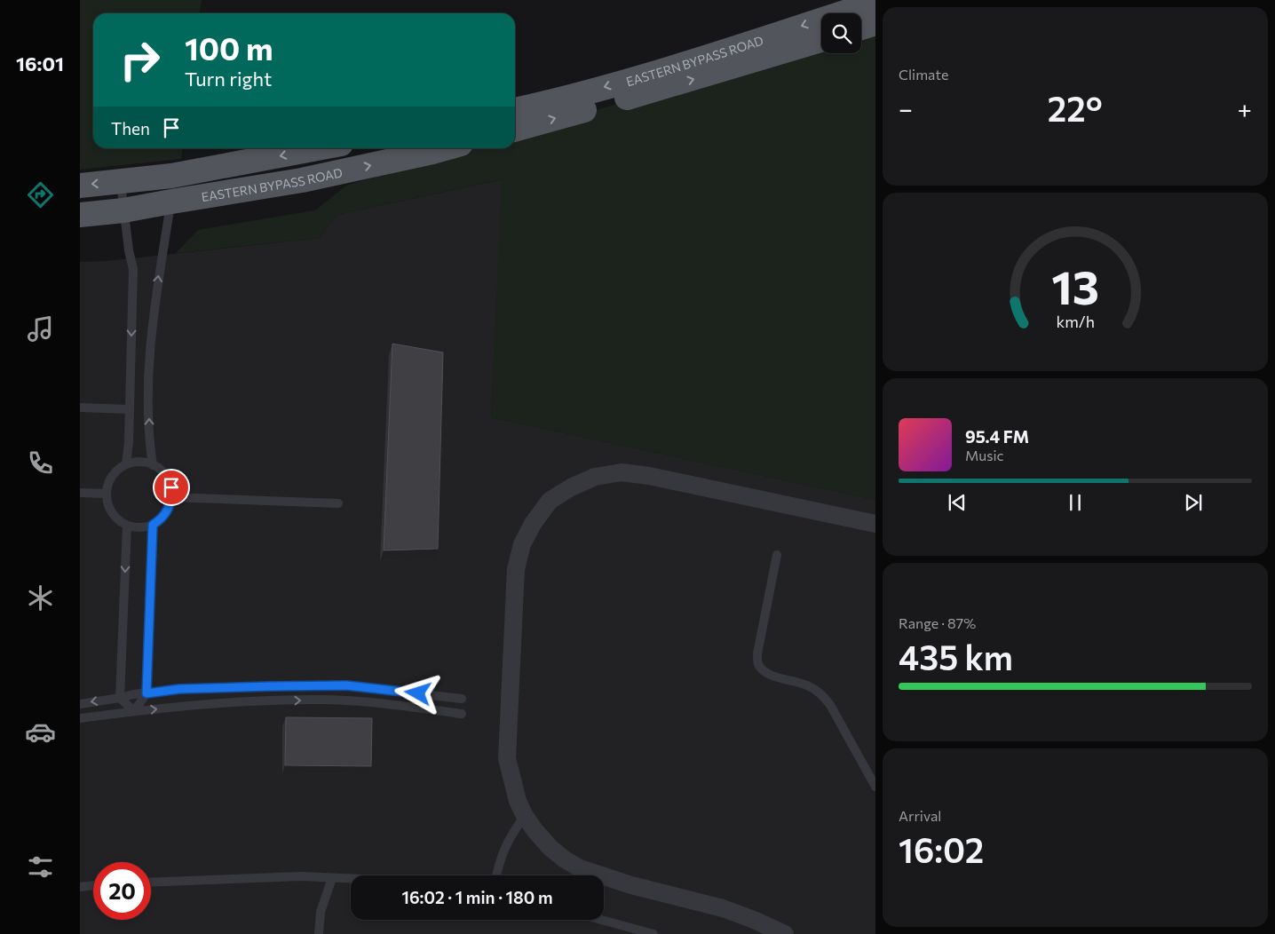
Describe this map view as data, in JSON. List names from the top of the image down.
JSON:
{
  "streets": {
    "main road": ["EASTERN BYPASS ROAD"]
  },
  "page": {
    "tabs": "16:01",
    "tile": [
      "Climate",
      ["Range · 87%", "435 km"],
      ["Arrival", "16:02"]
    ],
    "turn": ["100 m", "Turn right"],
    "heat": ["−", "22°", "+"],
    "then": "Then",
    "song": ["95.4 FM", "Music"],
    "limit": "20",
    "trip": "16:02 · 1 min · 180 m",
    "gauge": ["13", "km/h"]
  }
}
